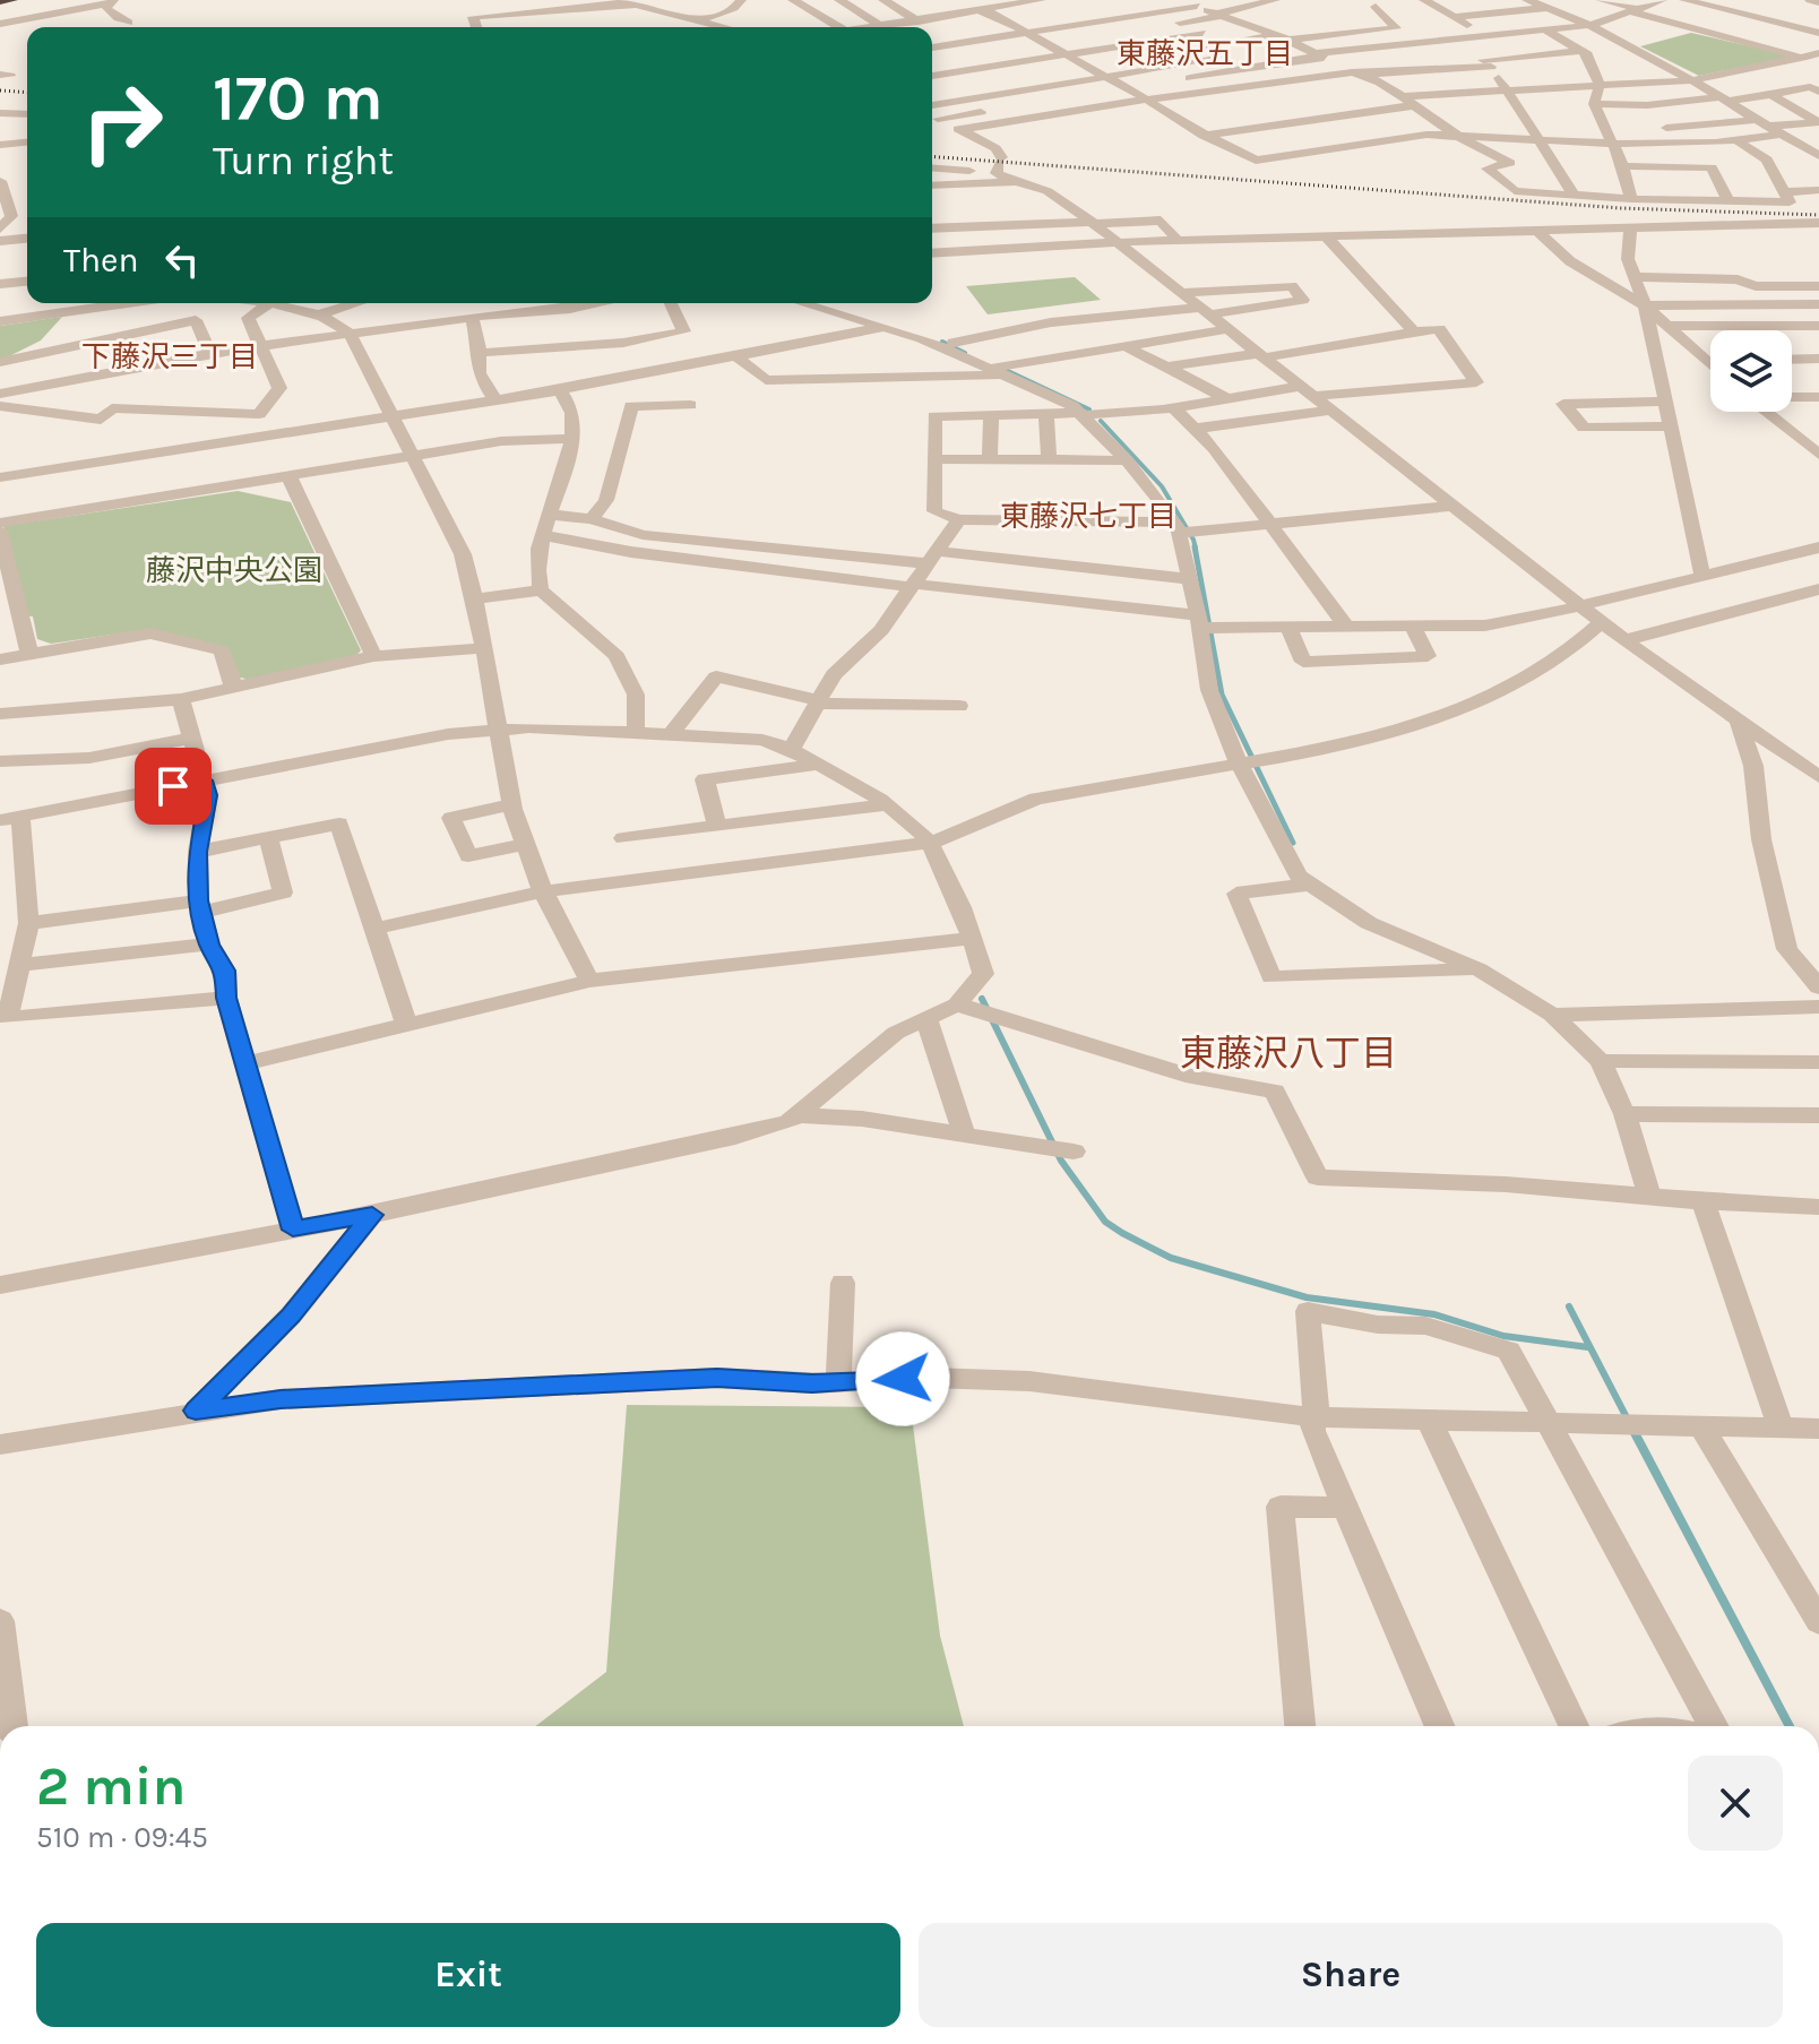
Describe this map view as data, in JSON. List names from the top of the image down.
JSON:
{
  "districts": [
    "東藤沢五丁目",
    "下藤沢三丁目",
    "東藤沢七丁目",
    "東藤沢八丁目"
  ],
  "parks": ["藤沢中央公園"],
  "page": {
    "turn": ["170 m", "Turn right"],
    "then": "Then",
    "heading": ["2 min", "510 m · 09:45"],
    "buttons": ["Exit", "Share"]
  }
}
